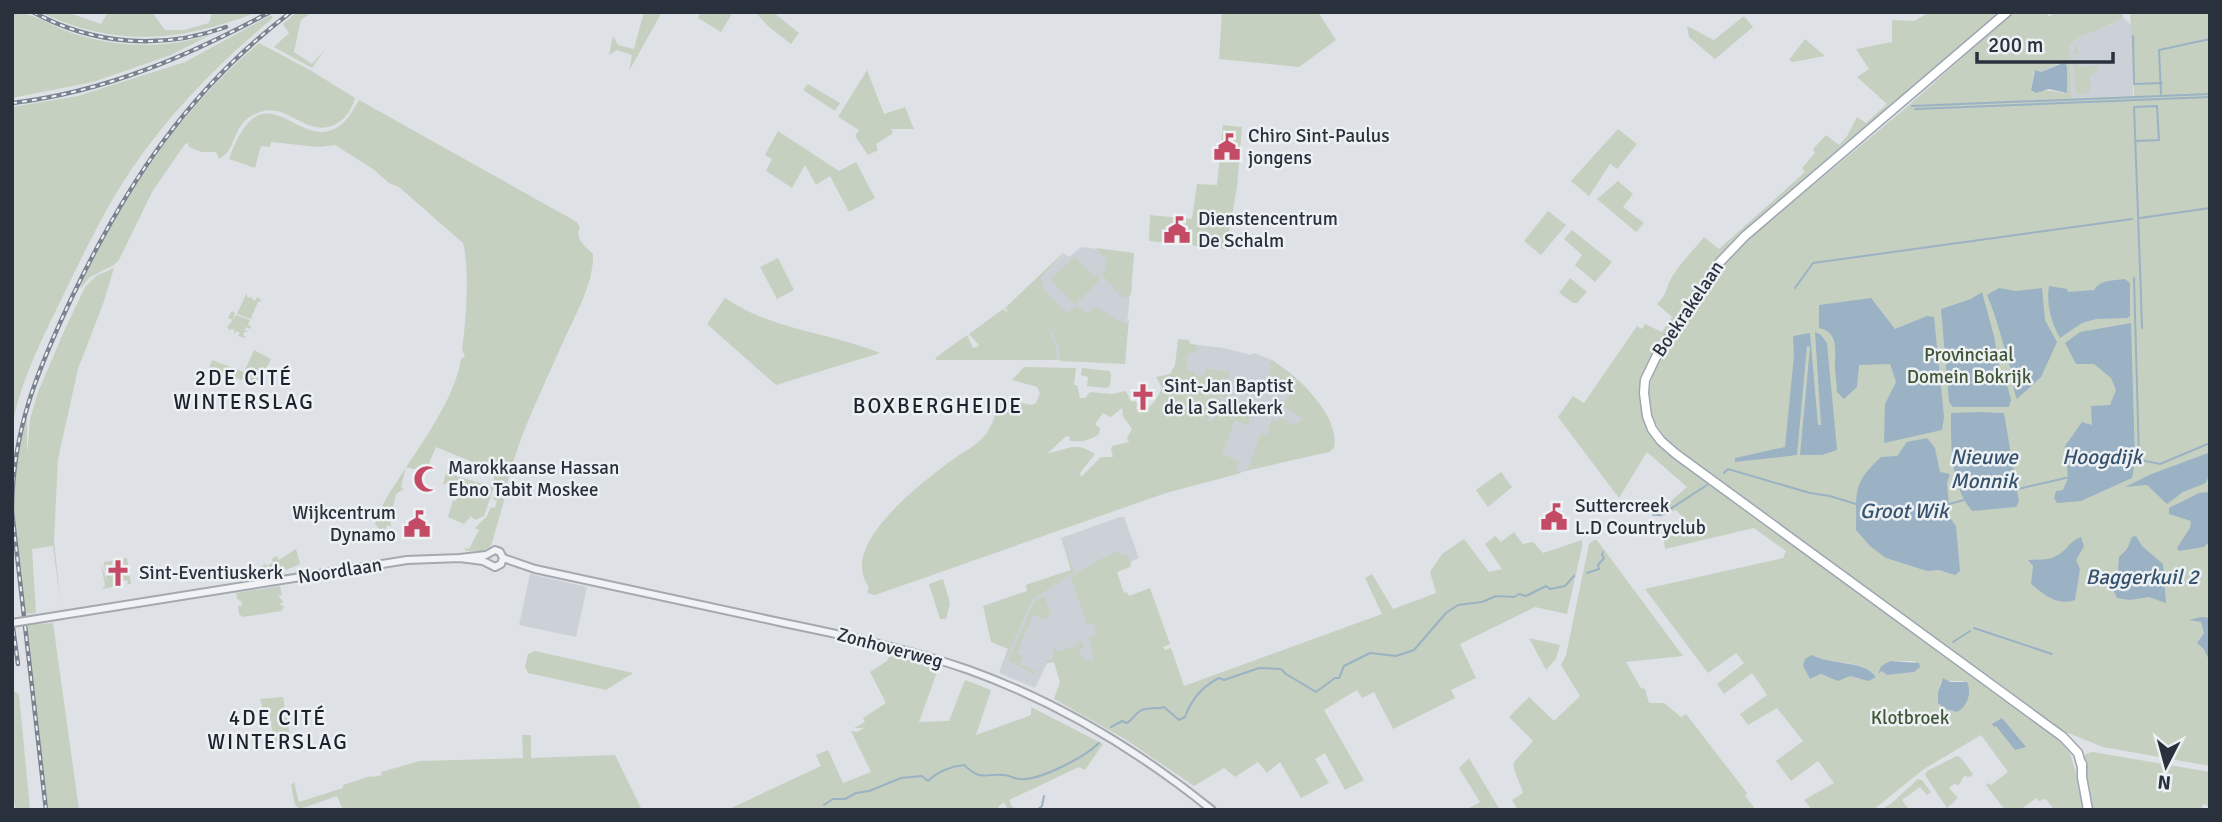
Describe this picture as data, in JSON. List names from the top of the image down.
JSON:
{
  "streets": {
    "main road": ["Boekrakelaan"],
    "street": ["Noordlaan", "Zonhoverweg"]
  },
  "crossings": [
    ["Noordlaan", "Zonhoverweg"]
  ],
  "districts": ["2DE CITÉ WINTERSLAG", "BOXBERGHEIDE", "4DE CITÉ WINTERSLAG"],
  "water": [
    "Nieuwe Monnik",
    "Hoogdijk",
    "Groot Wik",
    "Baggerkuil 2"
  ],
  "parks": ["Provinciaal Domein Bokrijk", "Klotbroek"],
  "places": {
    "public building": [
      "Chiro Sint-Paulus jongens",
      "Dienstencentrum De Schalm",
      "Suttercreek L.D Countryclub",
      "Wijkcentrum Dynamo"
    ],
    "church": ["Sint-Jan Baptist de la Sallekerk", "Sint-Eventiuskerk"],
    "mosque": ["Marokkaanse Hassan Ebno Tabit Moskee"]
  },
  "scale_bar": "200 m",
  "north": "bottom"
}
